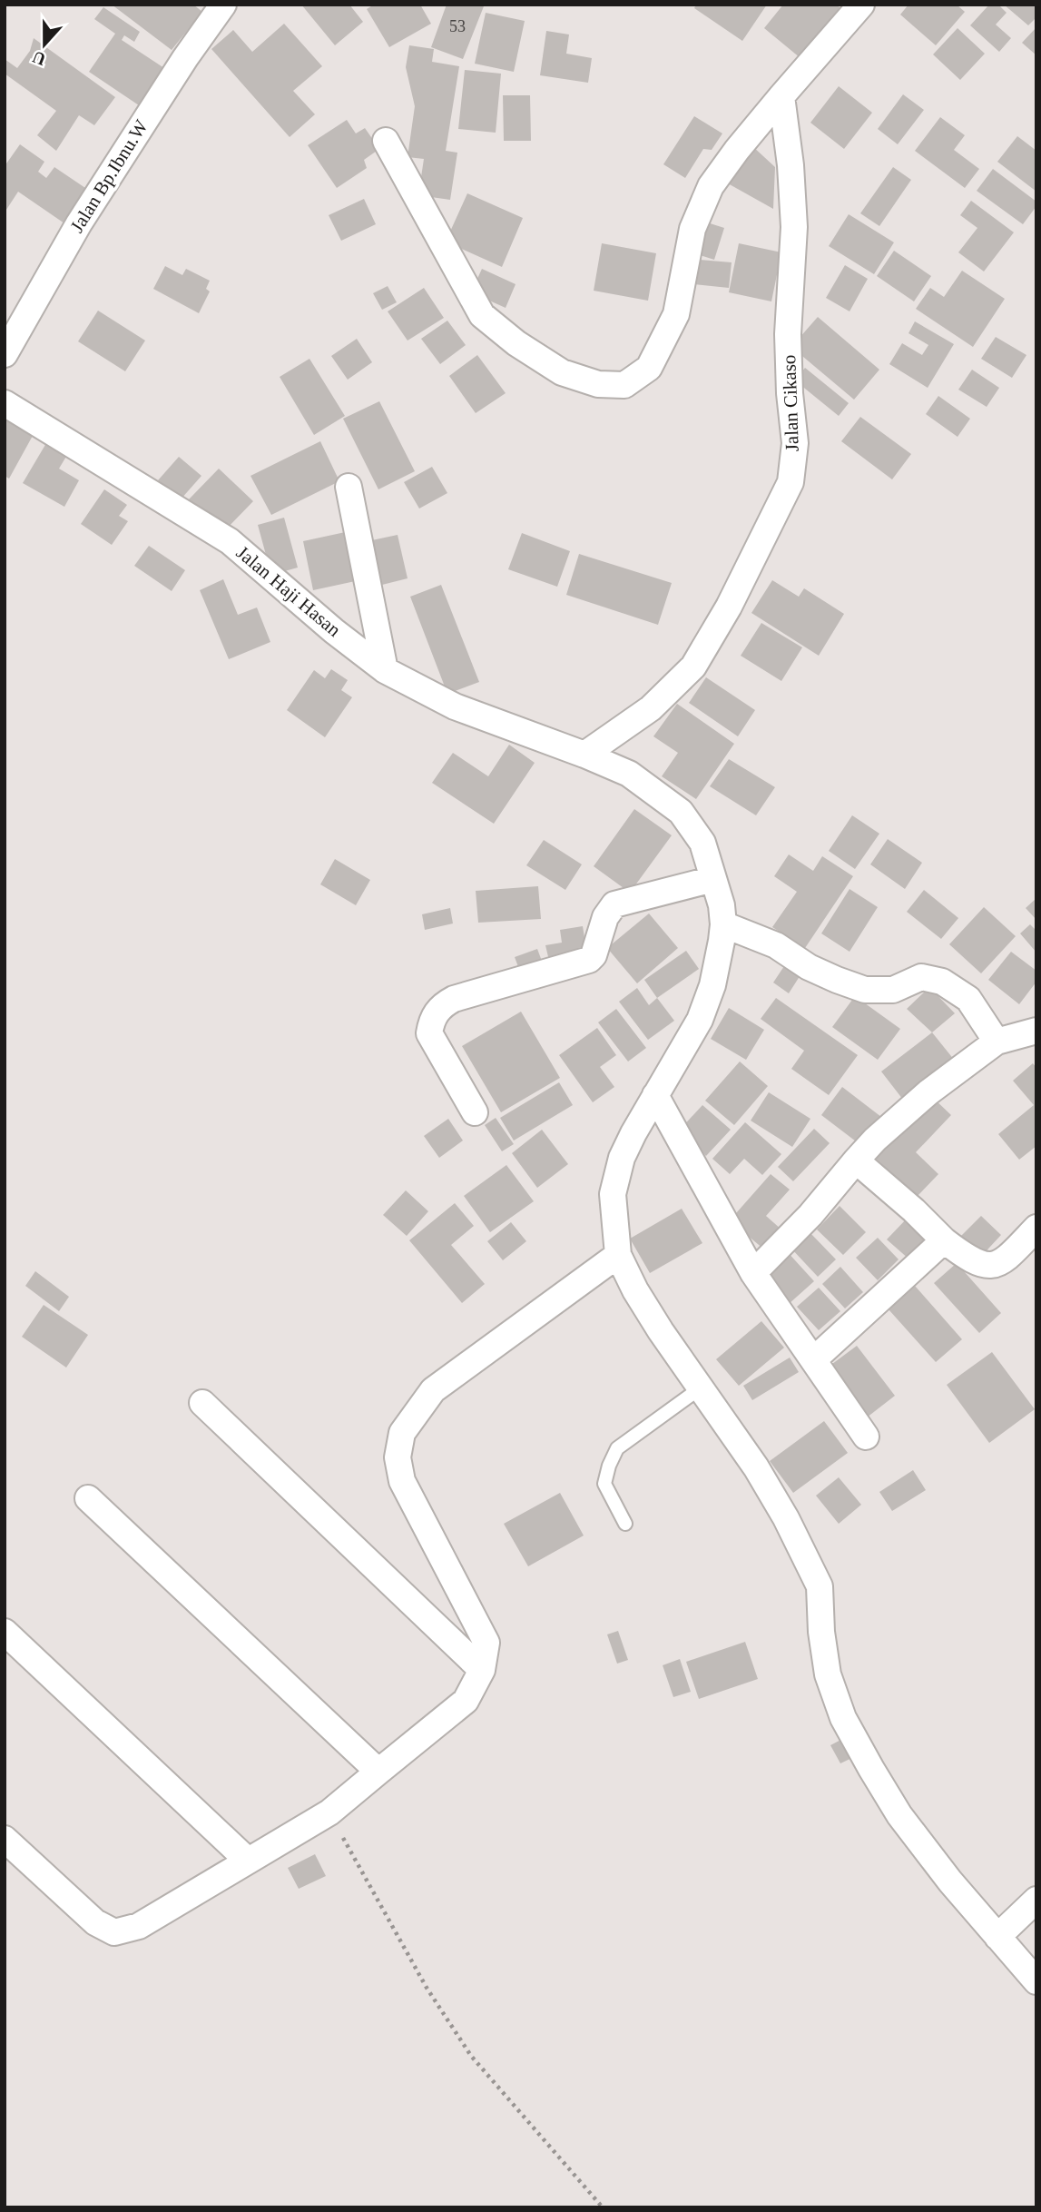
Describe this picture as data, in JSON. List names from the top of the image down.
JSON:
{
  "streets": {
    "street": ["Jalan Bp.Ibnu.W", "Jalan Cikaso", "Jalan Haji Hasan"]
  },
  "crossings": [
    ["Jalan Cikaso", "Jalan Haji Hasan"]
  ],
  "house_numbers": ["53"],
  "north": "bottom"
}
